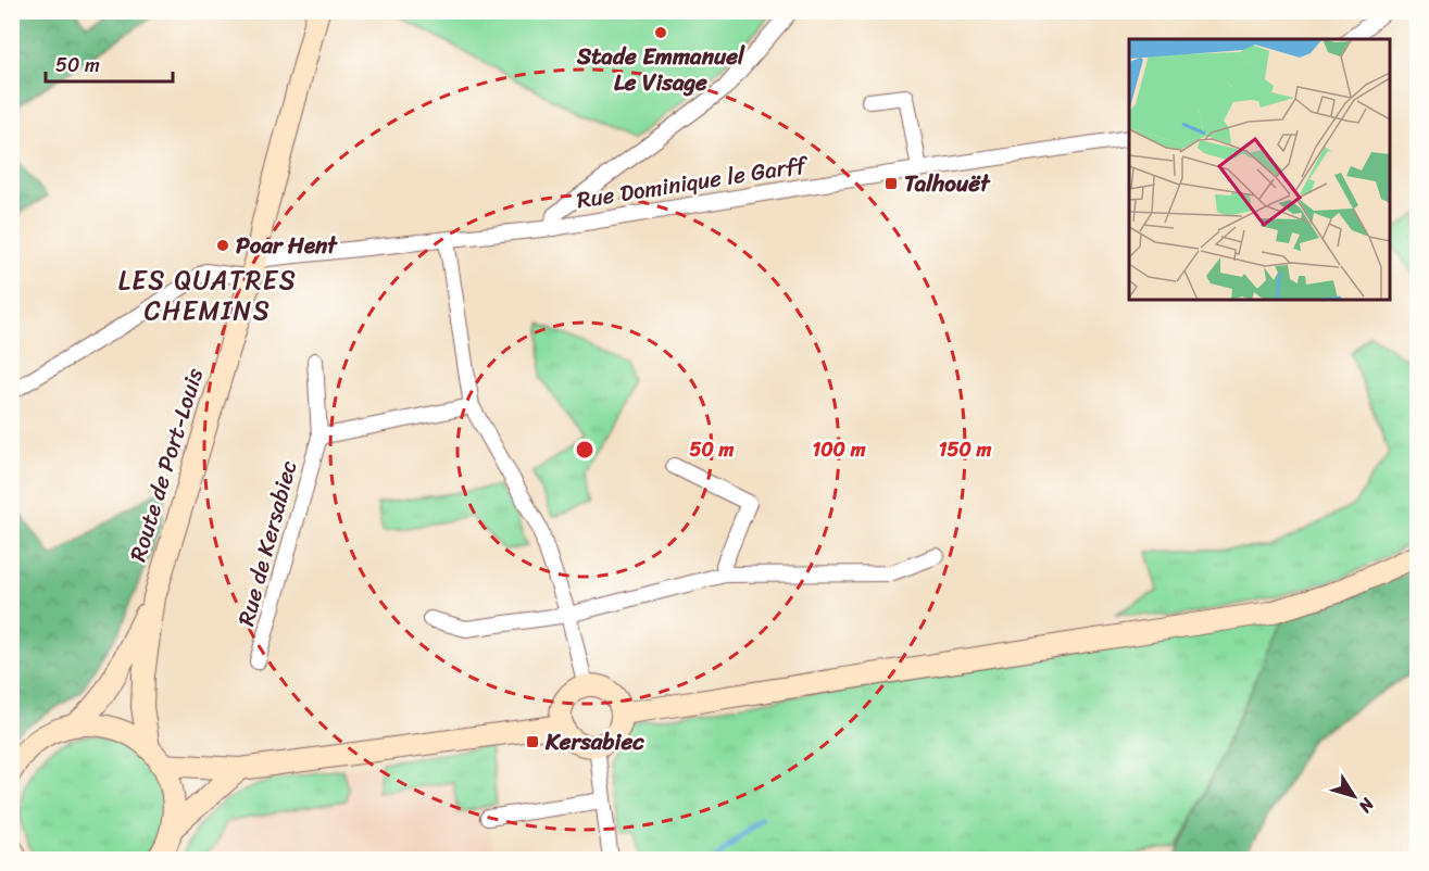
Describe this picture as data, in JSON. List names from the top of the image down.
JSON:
{
  "streets": {
    "street": ["Rue Dominique le Garff", "Route de Port-Louis", "Rue de Kersabiec"]
  },
  "crossings": [
    ["Rue Dominique le Garff", "Route de Port-Louis"]
  ],
  "districts": ["LES QUATRES CHEMINS"],
  "places": {
    "other": ["Stade Emmanuel Le Visage", "Poar Hent"],
    "transit": ["Talhouët", "Kersabiec"]
  },
  "scale_bar": "50 m",
  "north": "bottom right",
  "rings": ["50 m", "100 m", "150 m"]
}
